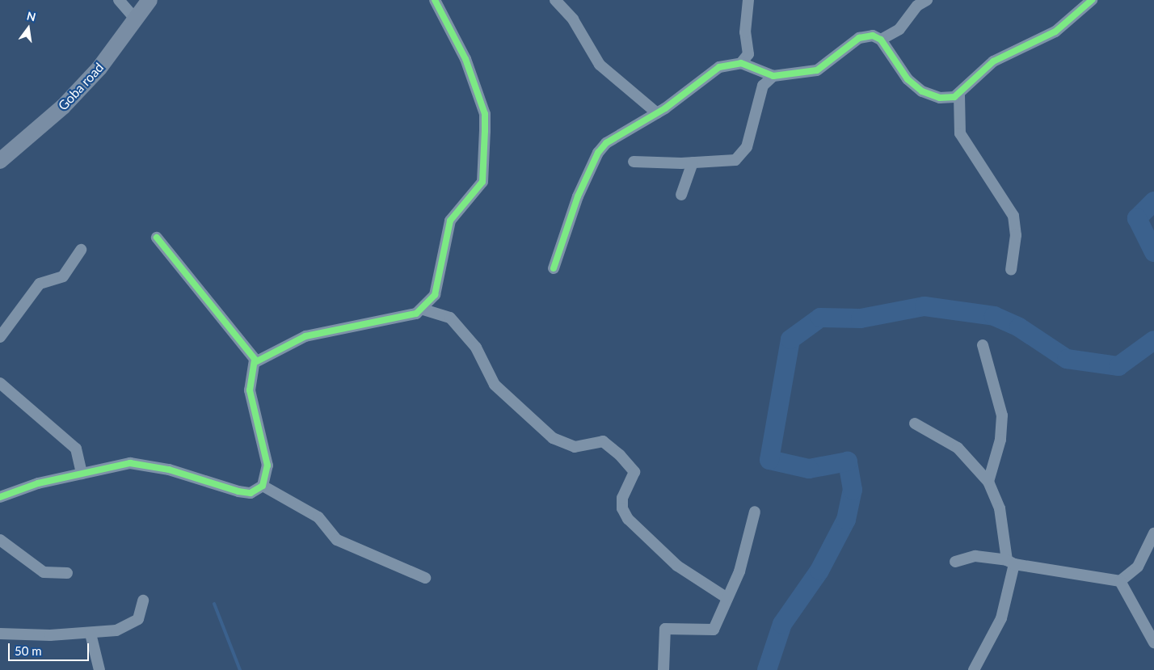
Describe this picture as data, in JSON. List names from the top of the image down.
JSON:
{
  "streets": {
    "main road": ["Goba road"]
  },
  "scale_bar": "50 m",
  "north": "top"
}
